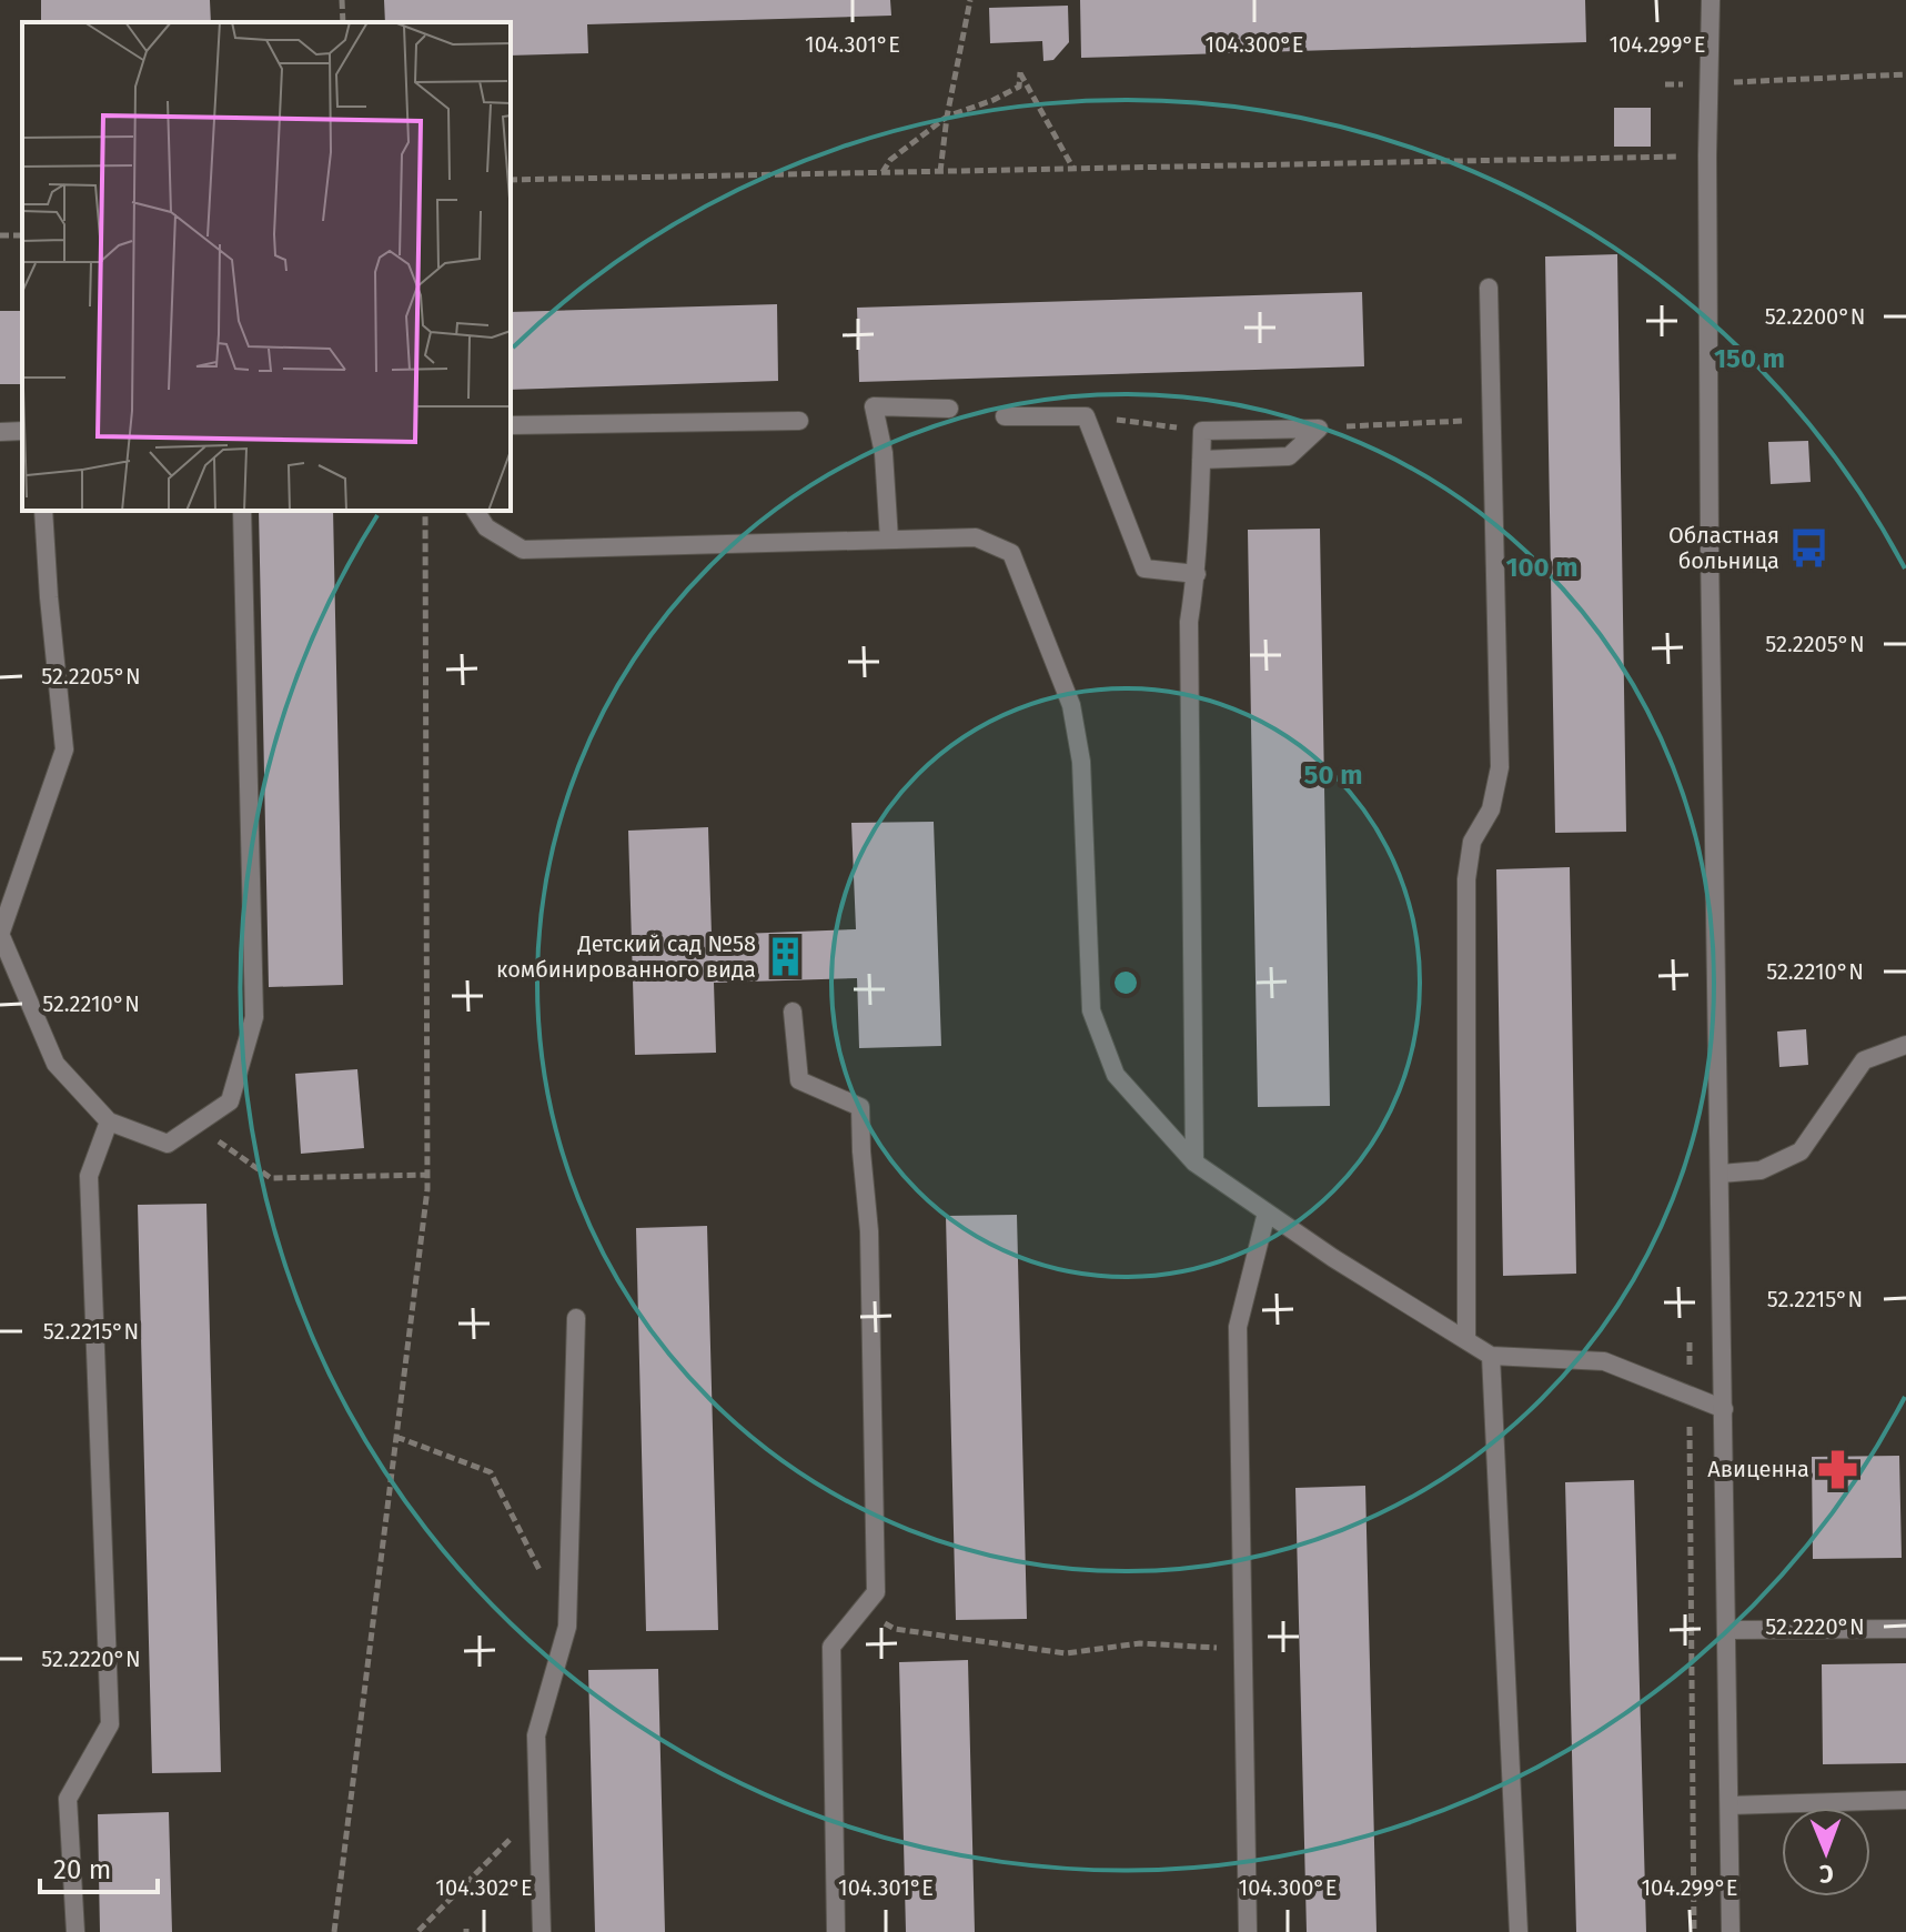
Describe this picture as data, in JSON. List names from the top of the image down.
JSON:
{
  "places": {
    "bus stop": ["Областная больница"],
    "building": ["Детский сад №58 комбинированного вида"],
    "pharmacy": ["Авиценна"]
  },
  "scale_bar": "20 m",
  "north": "bottom",
  "coordinates": [
    "104.301°E",
    "104.300°E",
    "104.299°E",
    "52.2200°N",
    "52.2205°N",
    "52.2210°N",
    "52.2215°N",
    "52.2220°N",
    "104.302°E"
  ],
  "rings": ["150 m", "100 m", "50 m"]
}
